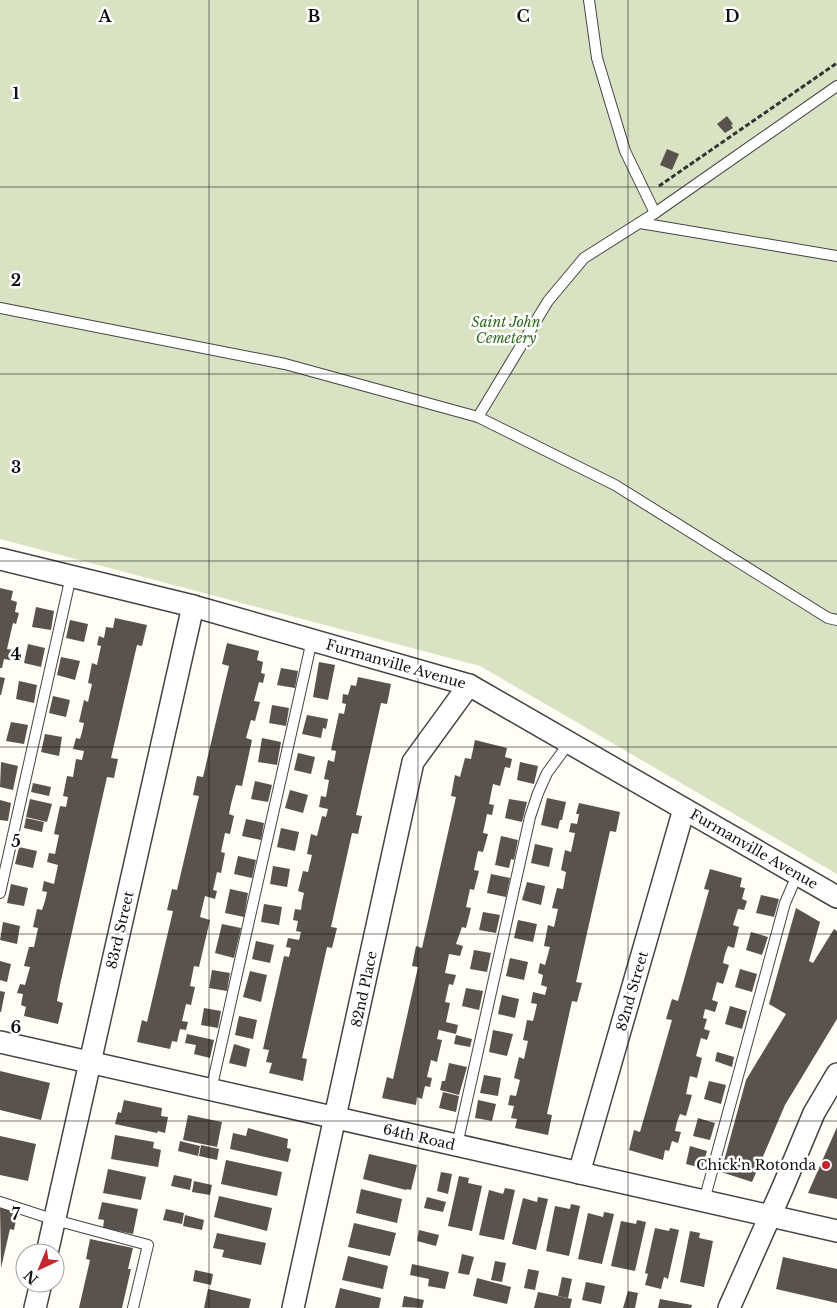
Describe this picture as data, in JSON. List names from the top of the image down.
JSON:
{
  "streets": {
    "street": [
      "Furmanville Avenue",
      "83rd Street",
      "82nd Place",
      "82nd Street",
      "64th Road"
    ]
  },
  "crossings": [
    ["Furmanville Avenue", "83rd Street"],
    ["Furmanville Avenue", "82nd Place"],
    ["Furmanville Avenue", "82nd Street"],
    ["83rd Street", "64th Road"],
    ["82nd Place", "64th Road"],
    ["82nd Street", "64th Road"]
  ],
  "parks": ["Saint John Cemetery"],
  "places": ["Chick'n Rotonda"],
  "north": "bottom left",
  "grid": {
    "columns": [
      "A",
      "B",
      "C",
      "D"
    ],
    "rows": [
      "1",
      "2",
      "3",
      "4",
      "5",
      "6",
      "7"
    ]
  }
}
